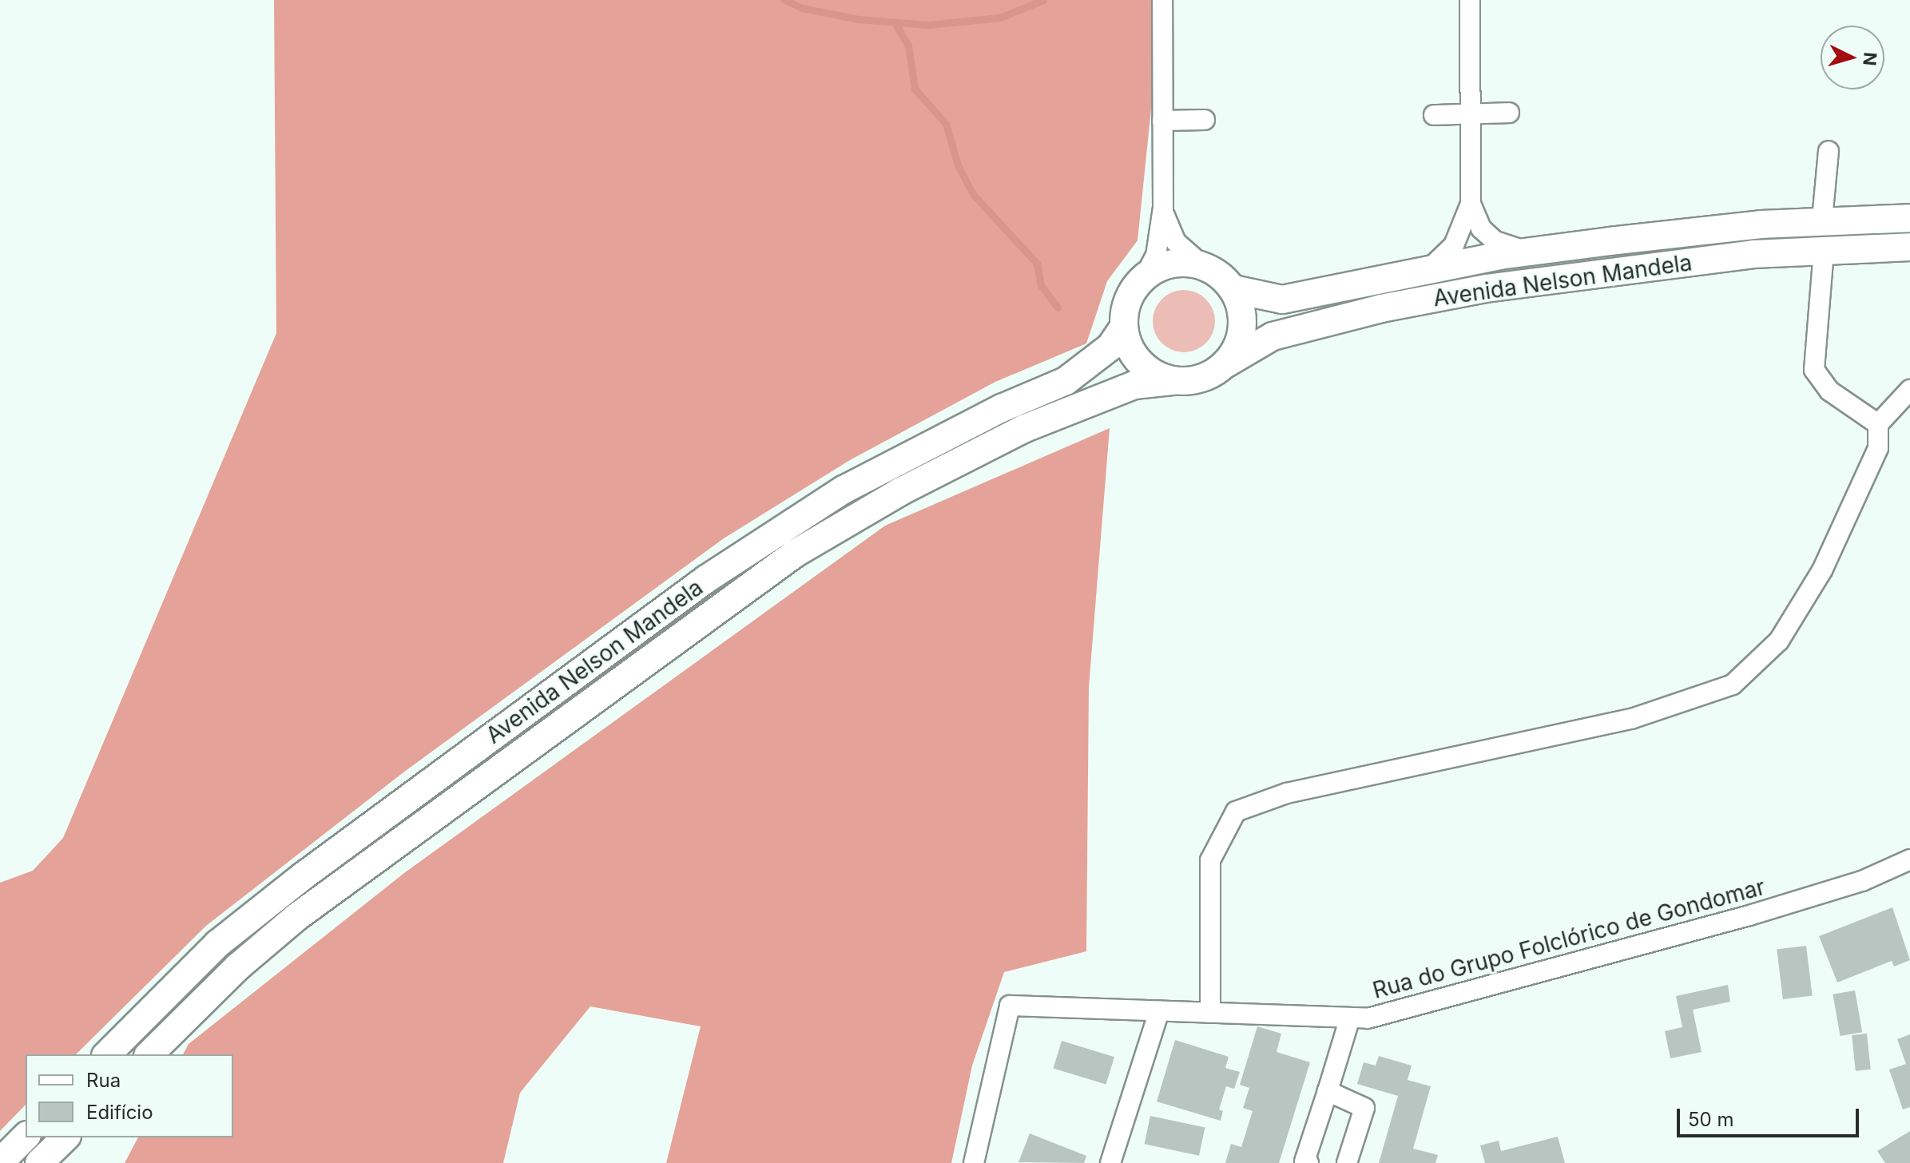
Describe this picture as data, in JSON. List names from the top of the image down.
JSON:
{
  "streets": {
    "main road": ["Avenida Nelson Mandela"],
    "street": ["Rua do Grupo Folclórico de Gondomar"]
  },
  "legend": ["Rua", "Edifício"],
  "scale_bar": "50 m",
  "north": "right"
}
